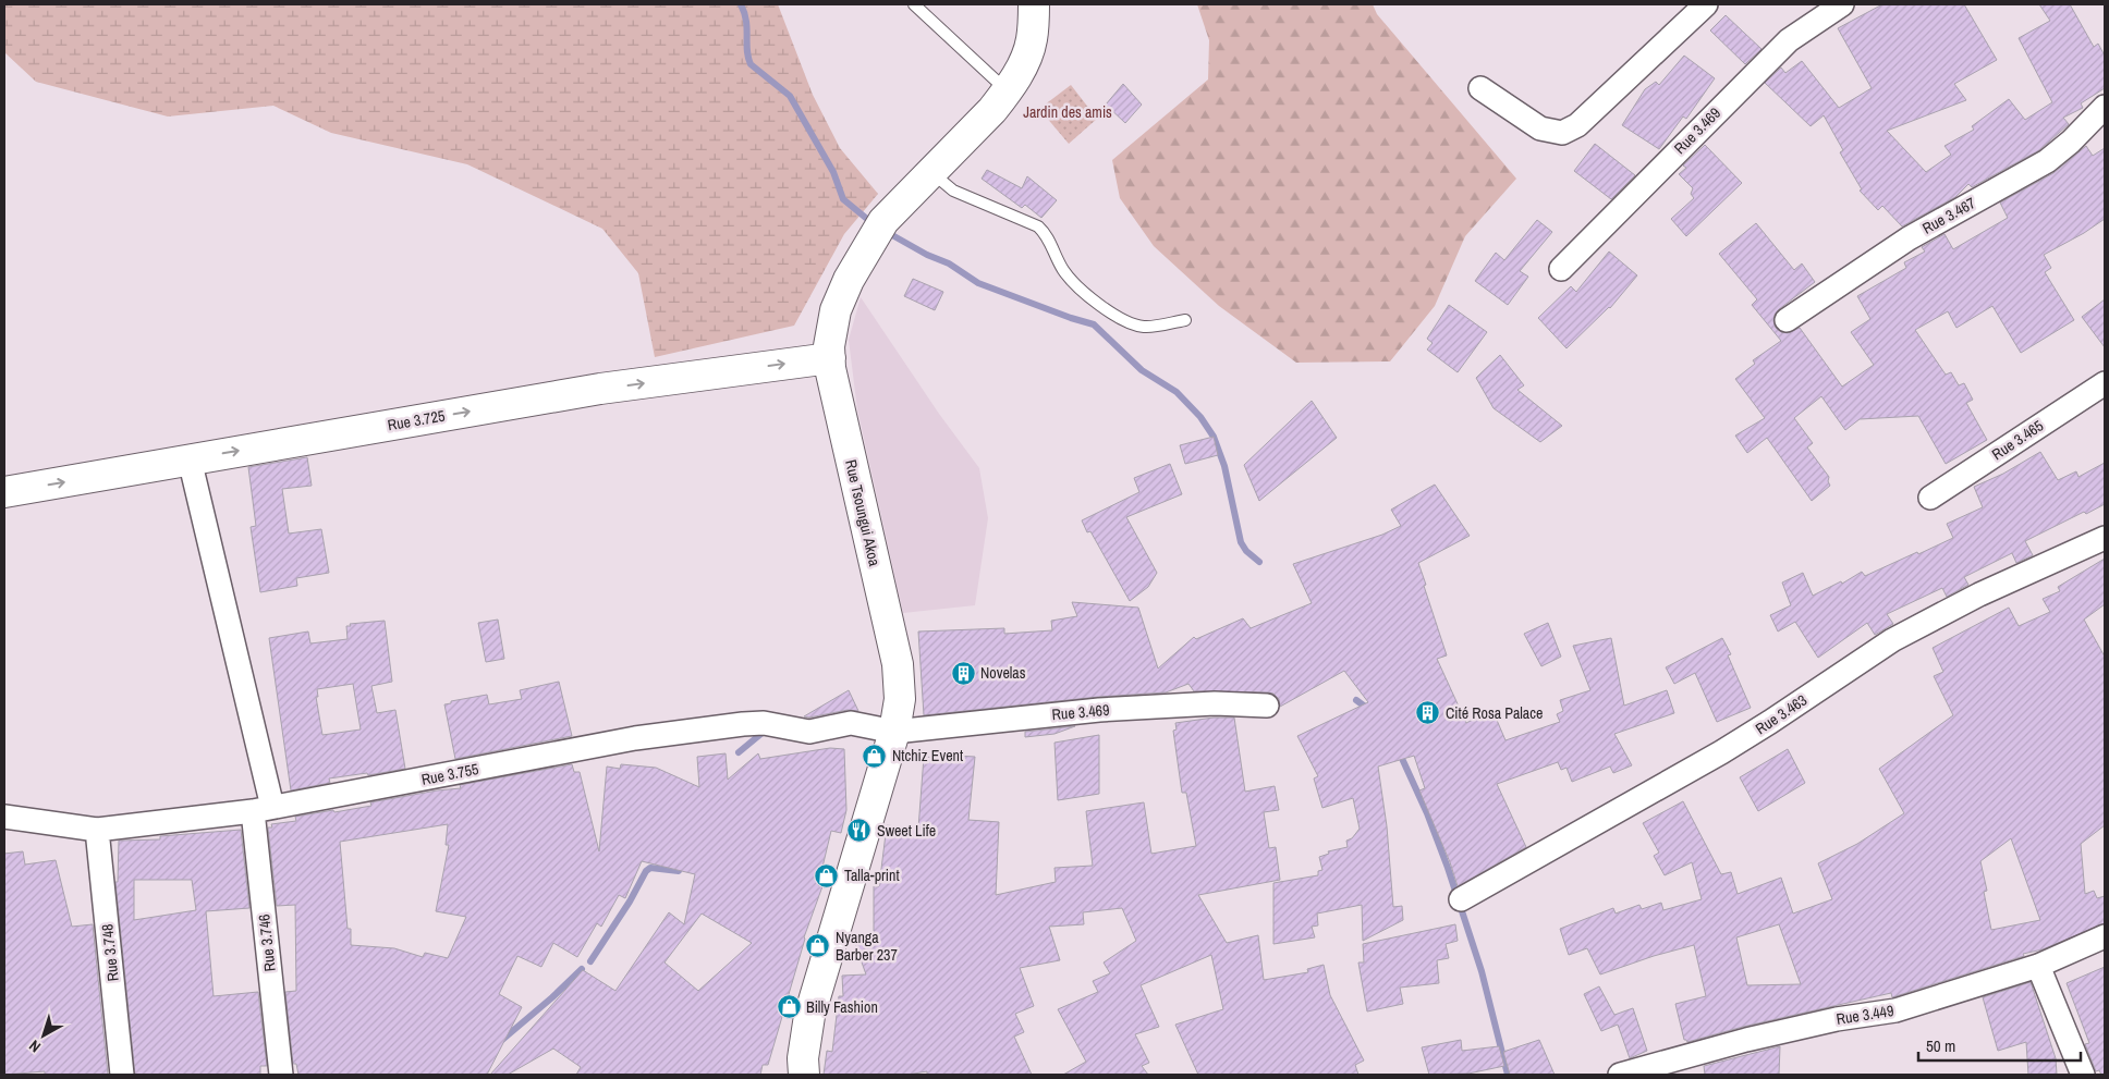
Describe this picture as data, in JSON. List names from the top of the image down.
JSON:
{
  "streets": {
    "main road": ["Rue 3.725", "Rue Tsoungui Akoa"],
    "street": [
      "Rue 3.469",
      "Rue 3.467",
      "Rue 3.465",
      "Rue 3.463",
      "Rue 3.755",
      "Rue 3.746",
      "Rue 3.748",
      "Rue 3.449"
    ]
  },
  "crossings": [
    ["Rue 3.469", "Rue Tsoungui Akoa"],
    ["Rue 3.469", "Rue 3.755"],
    ["Rue 3.725", "Rue Tsoungui Akoa"],
    ["Rue 3.725", "Rue 3.746"],
    ["Rue Tsoungui Akoa", "Rue 3.755"],
    ["Rue 3.755", "Rue 3.746"],
    ["Rue 3.755", "Rue 3.748"]
  ],
  "one_way": ["Rue 3.725"],
  "parks": ["Jardin des amis"],
  "places": {
    "building": ["Novelas", "Cité Rosa Palace"],
    "shop": [
      "Ntchiz Event",
      "Talla-print",
      "Nyanga Barber 237",
      "Billy Fashion"
    ],
    "restaurant": ["Sweet Life"]
  },
  "scale_bar": "50 m",
  "north": "bottom left"
}
